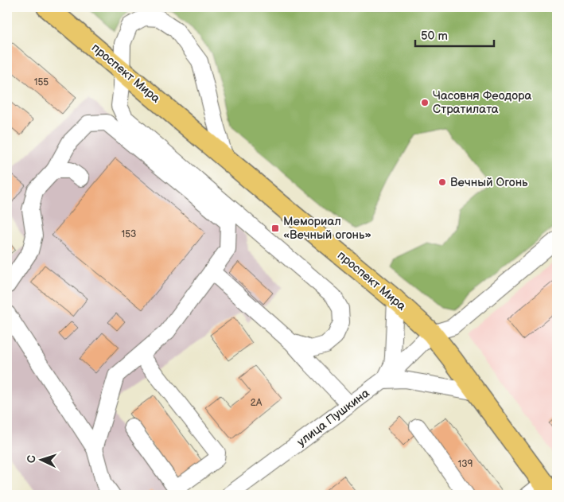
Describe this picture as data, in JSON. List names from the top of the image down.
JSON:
{
  "streets": {
    "main road": ["проспект Мира"],
    "street": ["улица Пушкина"]
  },
  "crossings": [
    ["проспект Мира", "улица Пушкина"]
  ],
  "places": {
    "other": ["Часовня Феодора Стратилата", "Вечный Огонь"],
    "transit": ["Мемориал «Вечный огонь»"]
  },
  "house_numbers": [
    "155",
    "153",
    "2А",
    "139"
  ],
  "scale_bar": "50 m",
  "north": "left"
}
